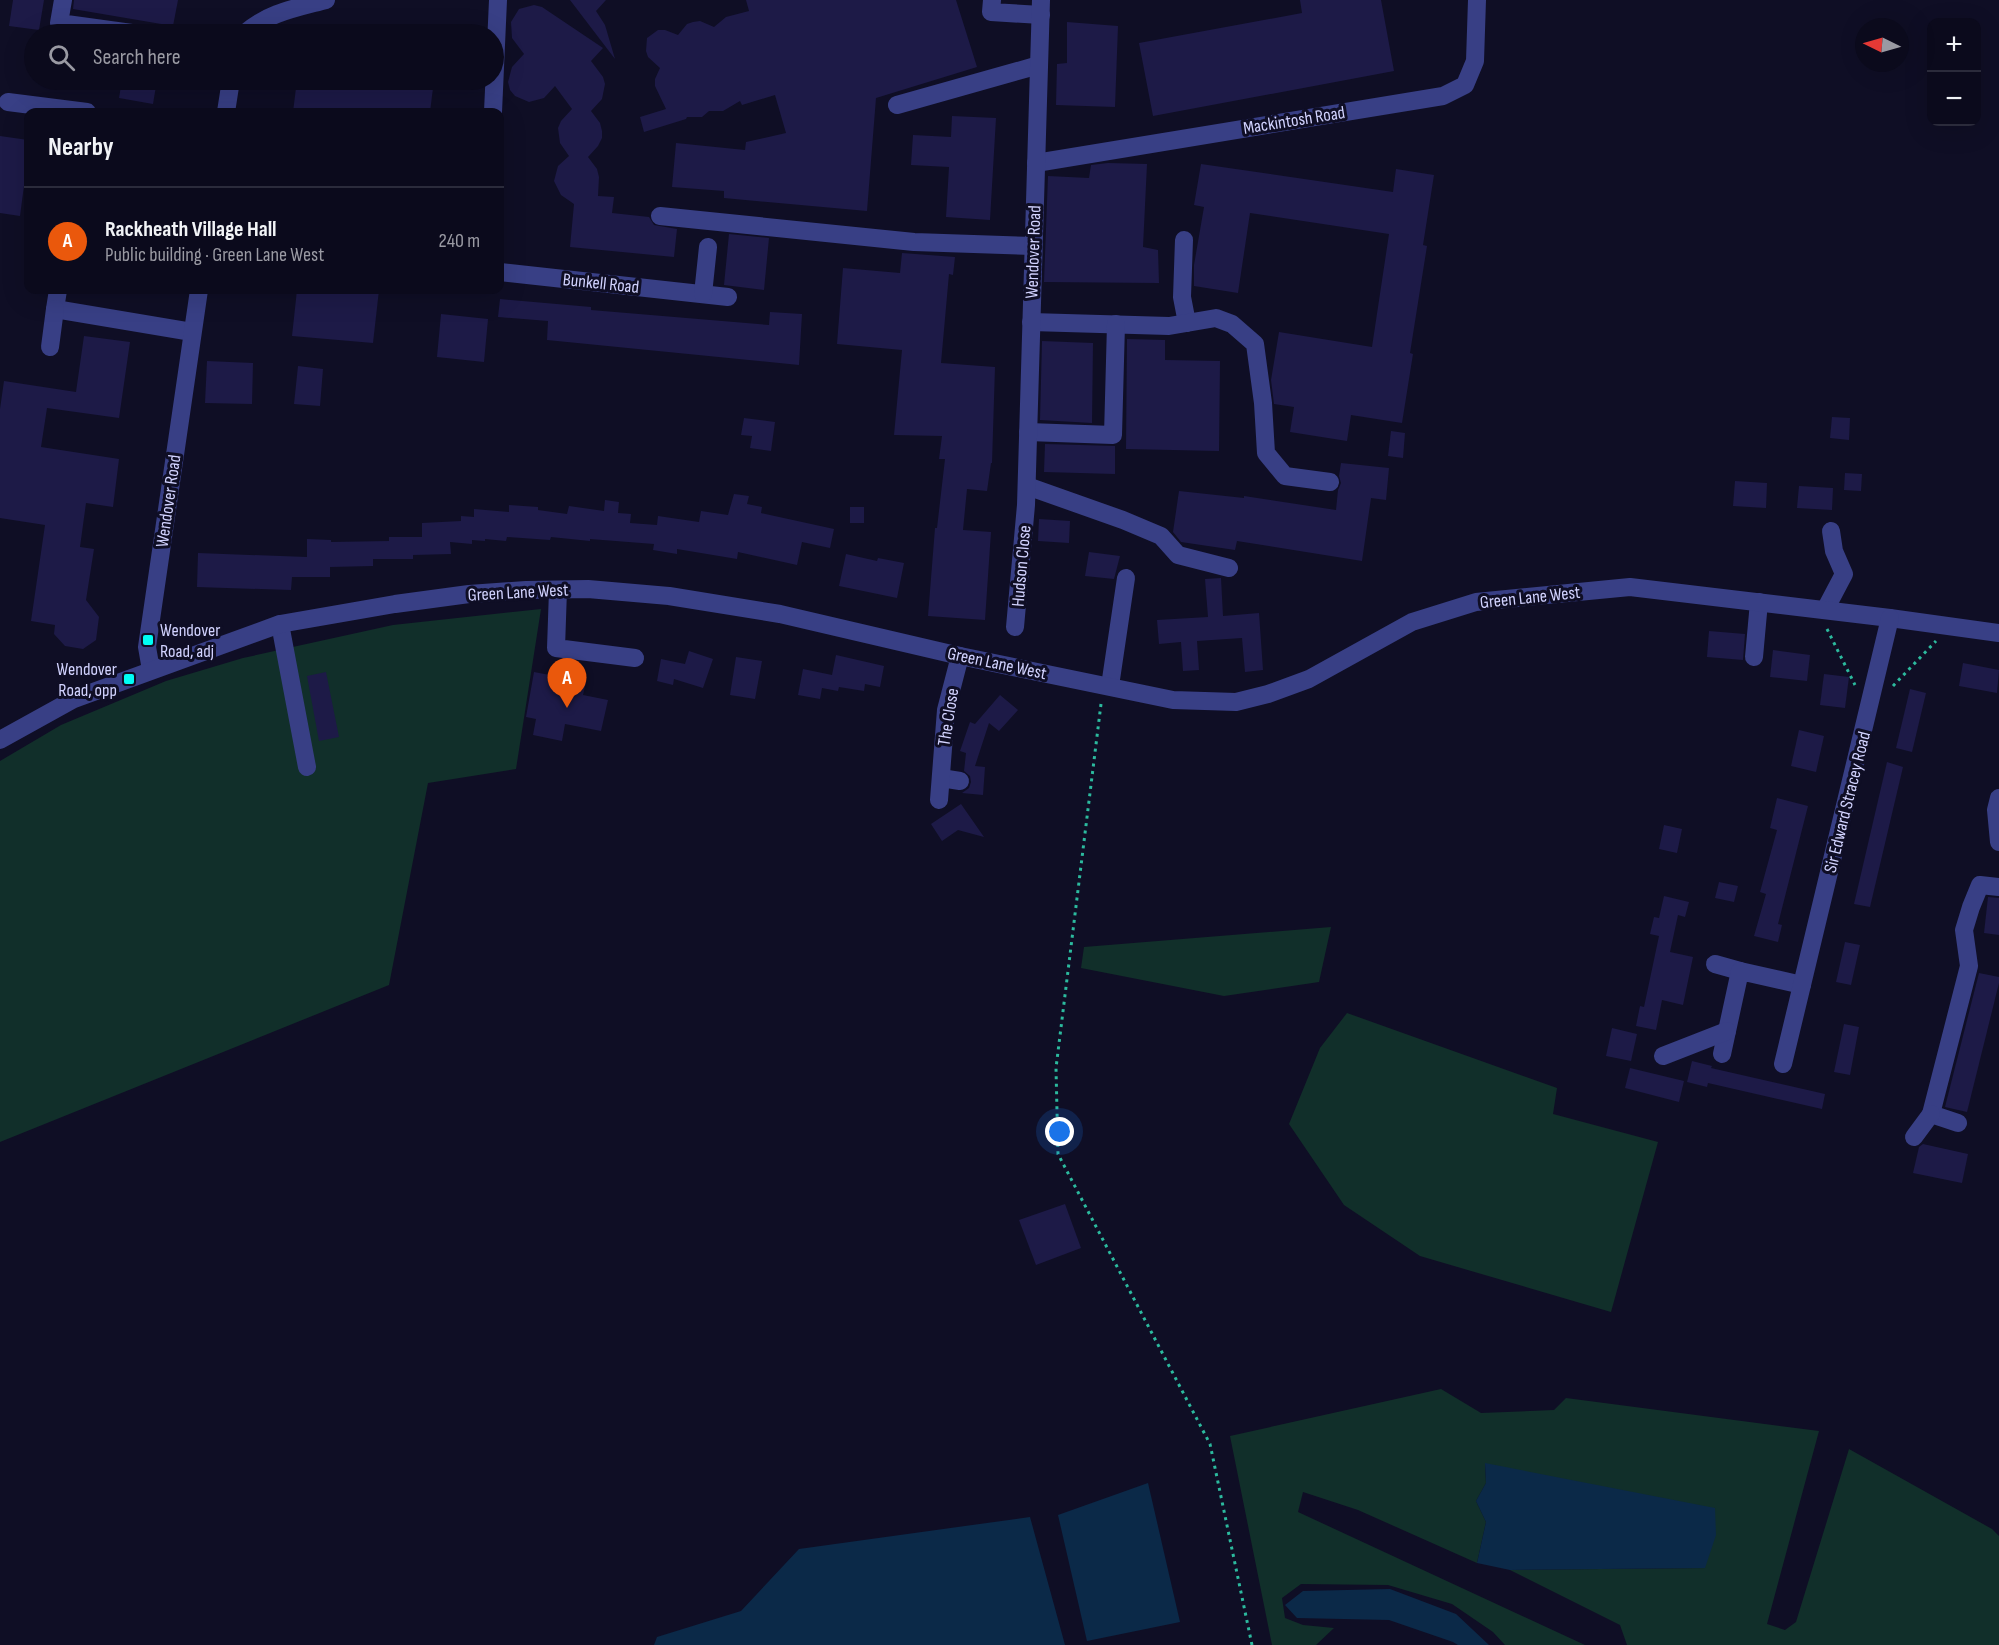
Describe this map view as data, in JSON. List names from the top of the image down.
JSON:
{
  "streets": {
    "street": [
      "Mackintosh Road",
      "Wendover Road",
      "Bunkell Road",
      "Hudson Close",
      "Green Lane West",
      "The Close",
      "Sir Edward Stracey Road"
    ]
  },
  "crossings": [
    ["Mackintosh Road", "Wendover Road"],
    ["Wendover Road", "Hudson Close"],
    ["Wendover Road", "Green Lane West"],
    ["Green Lane West", "The Close"],
    ["Green Lane West", "Sir Edward Stracey Road"]
  ],
  "places": {
    "transit": ["Wendover Road, adj", "Wendover Road, opp"]
  },
  "north": "left",
  "page": {
    "map_buttons": ["+", "−"],
    "search": "Search here",
    "heading": "Nearby",
    "list": [
      {
        "mark": "A",
        "name": "Rackheath Village Hall",
        "note": "Public building · Green Lane West",
        "value": "240 m"
      }
    ],
    "pins": "A"
  }
}
